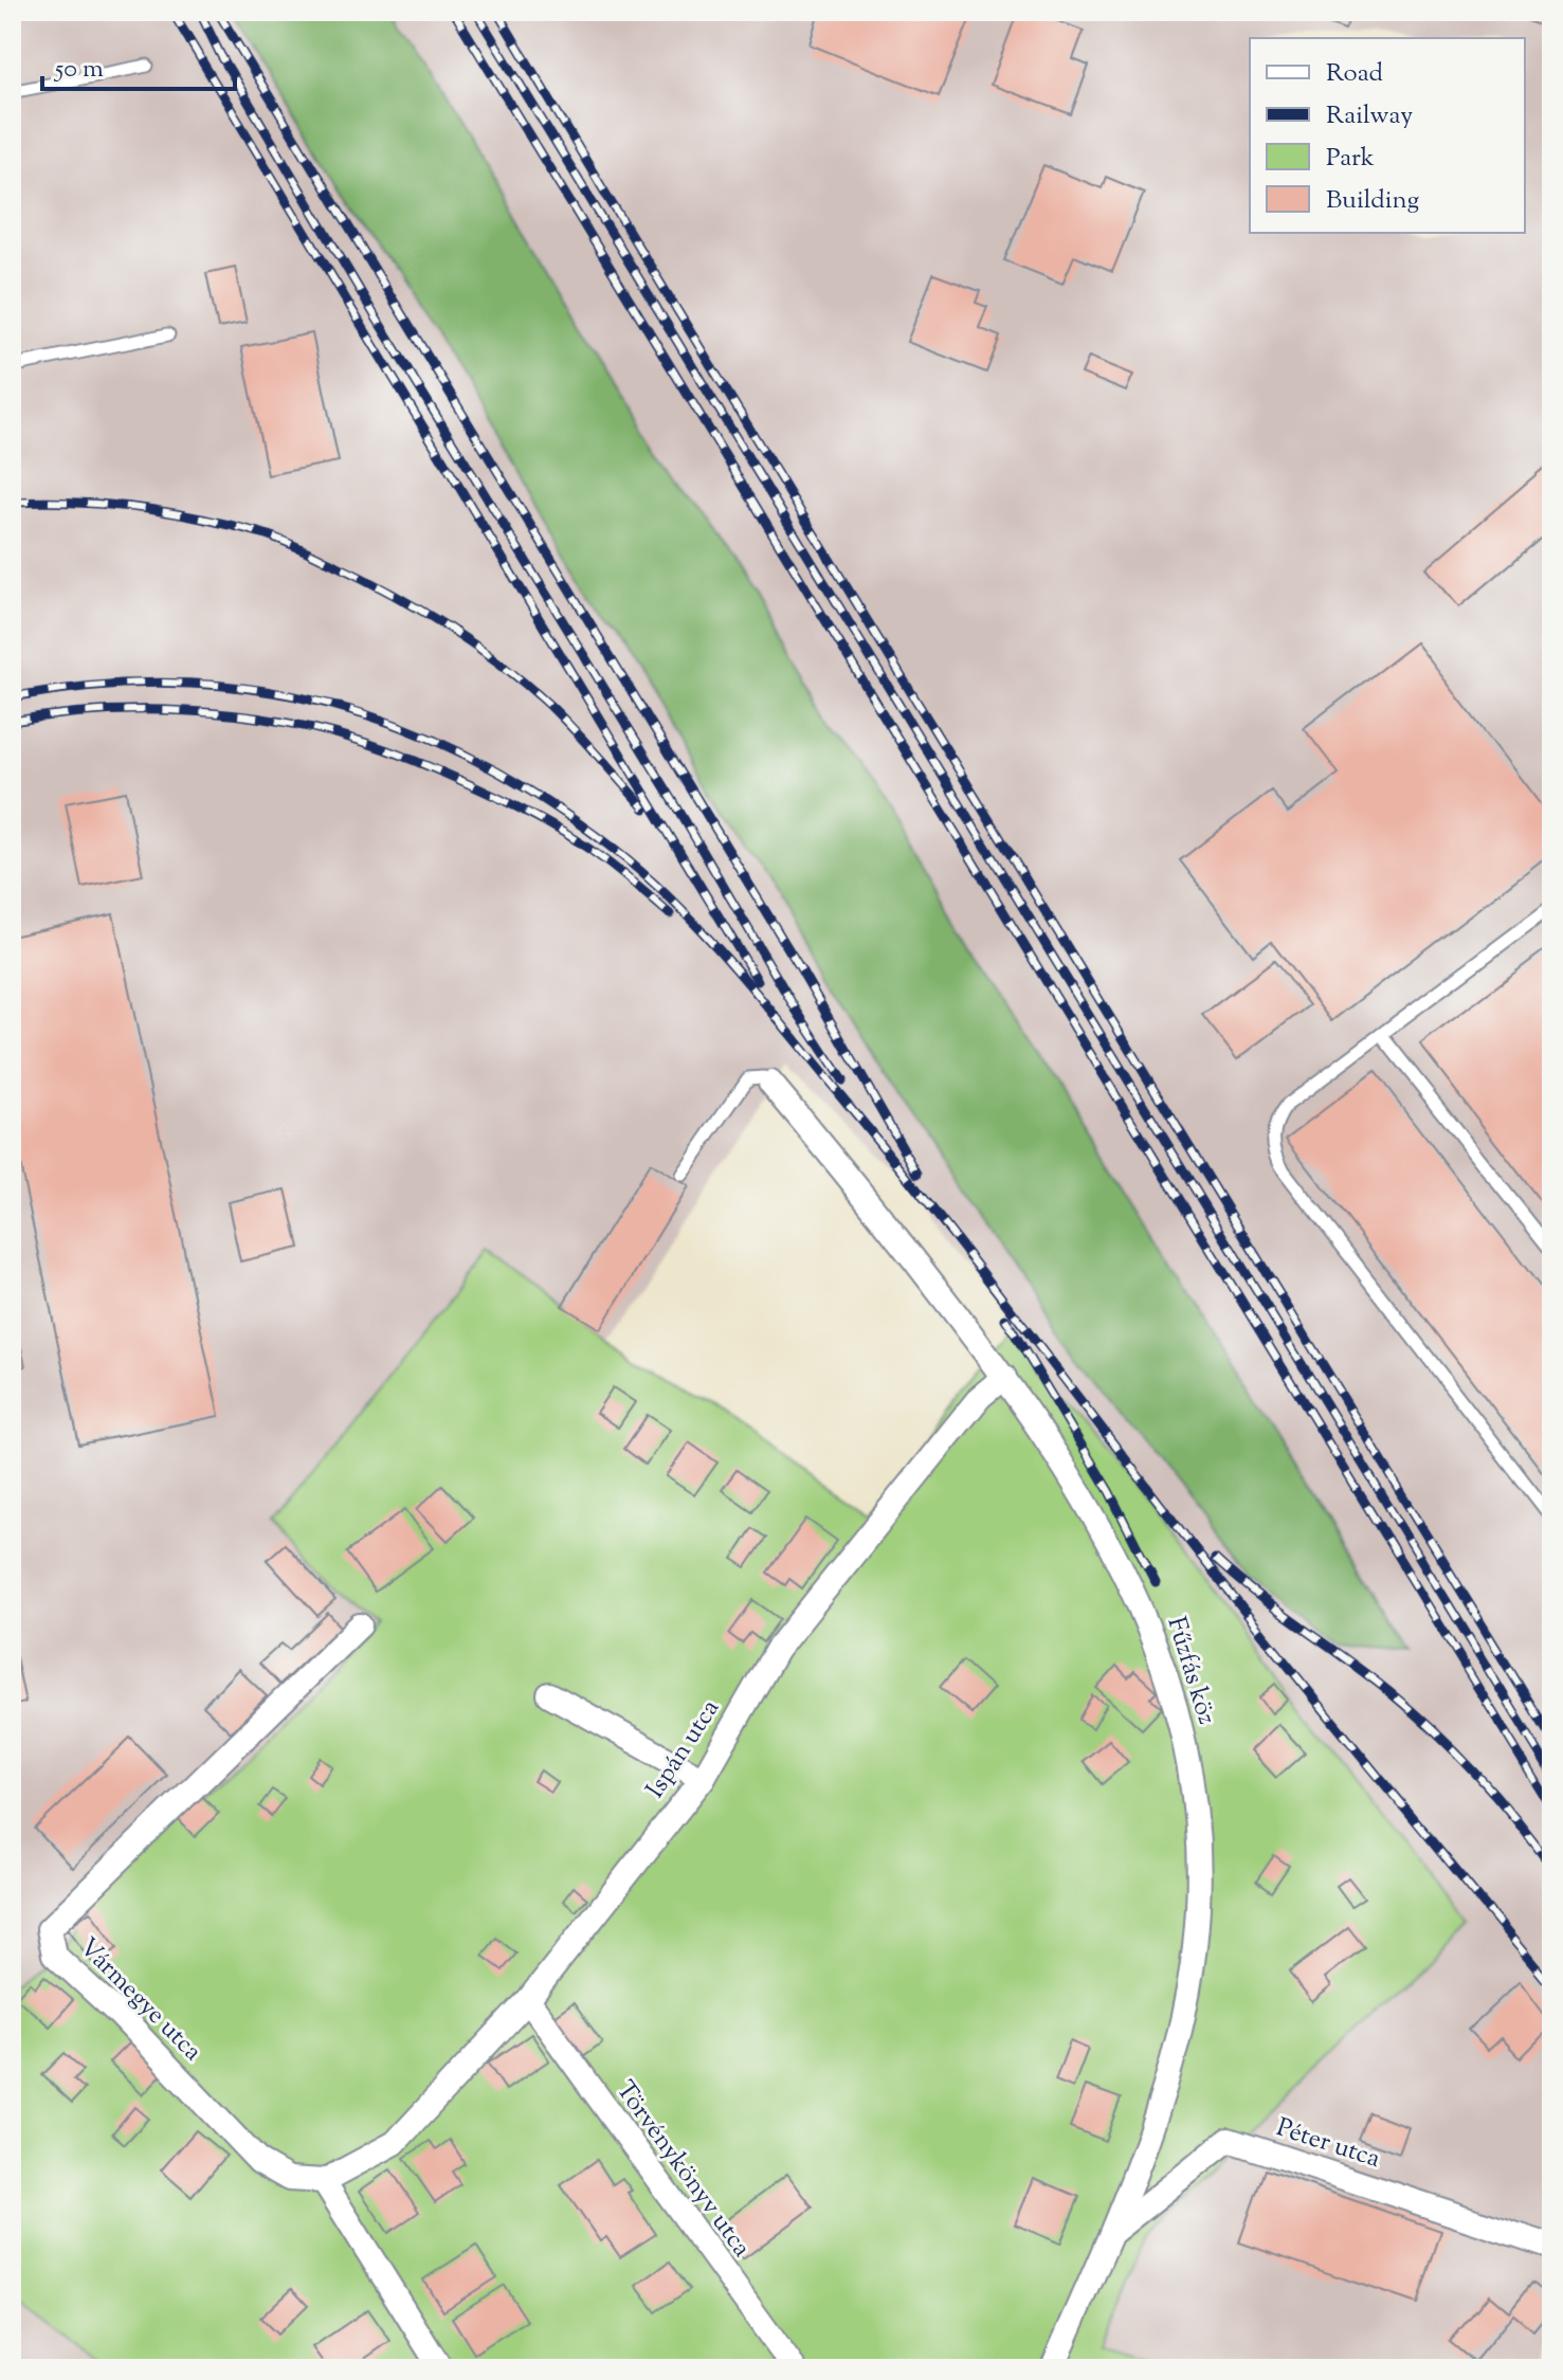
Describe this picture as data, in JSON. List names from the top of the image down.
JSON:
{
  "streets": {
    "street": [
      "Fűzfás köz",
      "Ispán utca",
      "Vármegye utca",
      "Péter utca",
      "Törvénykönyv utca"
    ]
  },
  "crossings": [
    ["Fűzfás köz", "Ispán utca"],
    ["Fűzfás köz", "Péter utca"],
    ["Ispán utca", "Vármegye utca"],
    ["Ispán utca", "Törvénykönyv utca"]
  ],
  "legend": [
    "Road",
    "Railway",
    "Park",
    "Building"
  ],
  "scale_bar": "50 m"
}
